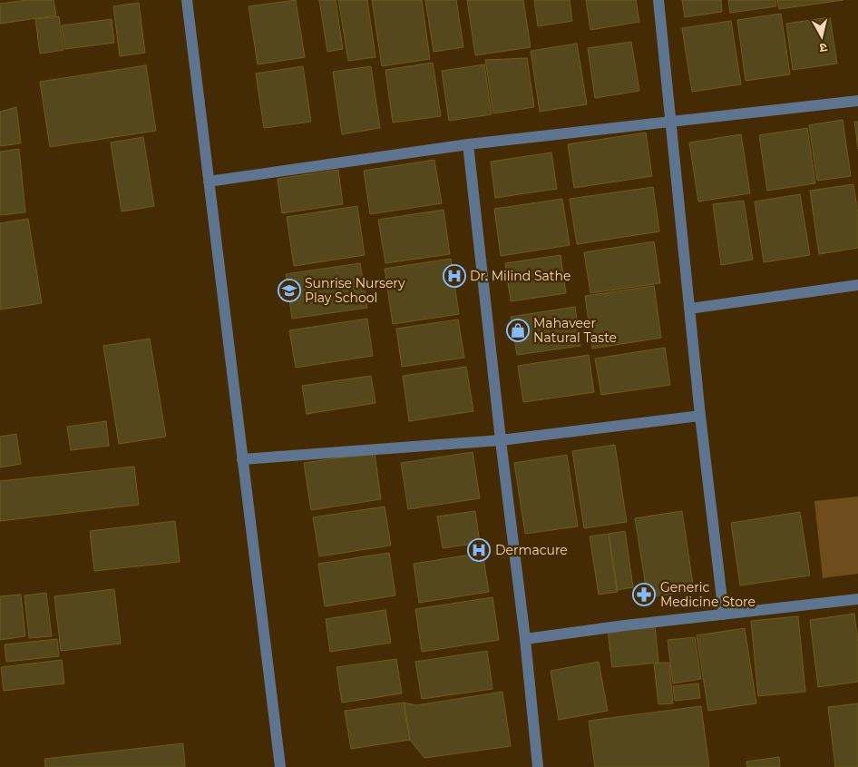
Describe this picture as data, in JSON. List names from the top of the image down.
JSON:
{
  "places": {
    "hospital": ["Dr. Milind Sathe", "Dermacure"],
    "school or university": ["Sunrise Nursery Play School"],
    "shop": ["Mahaveer Natural Taste"],
    "pharmacy": ["Generic Medicine Store"]
  },
  "north": "bottom"
}
